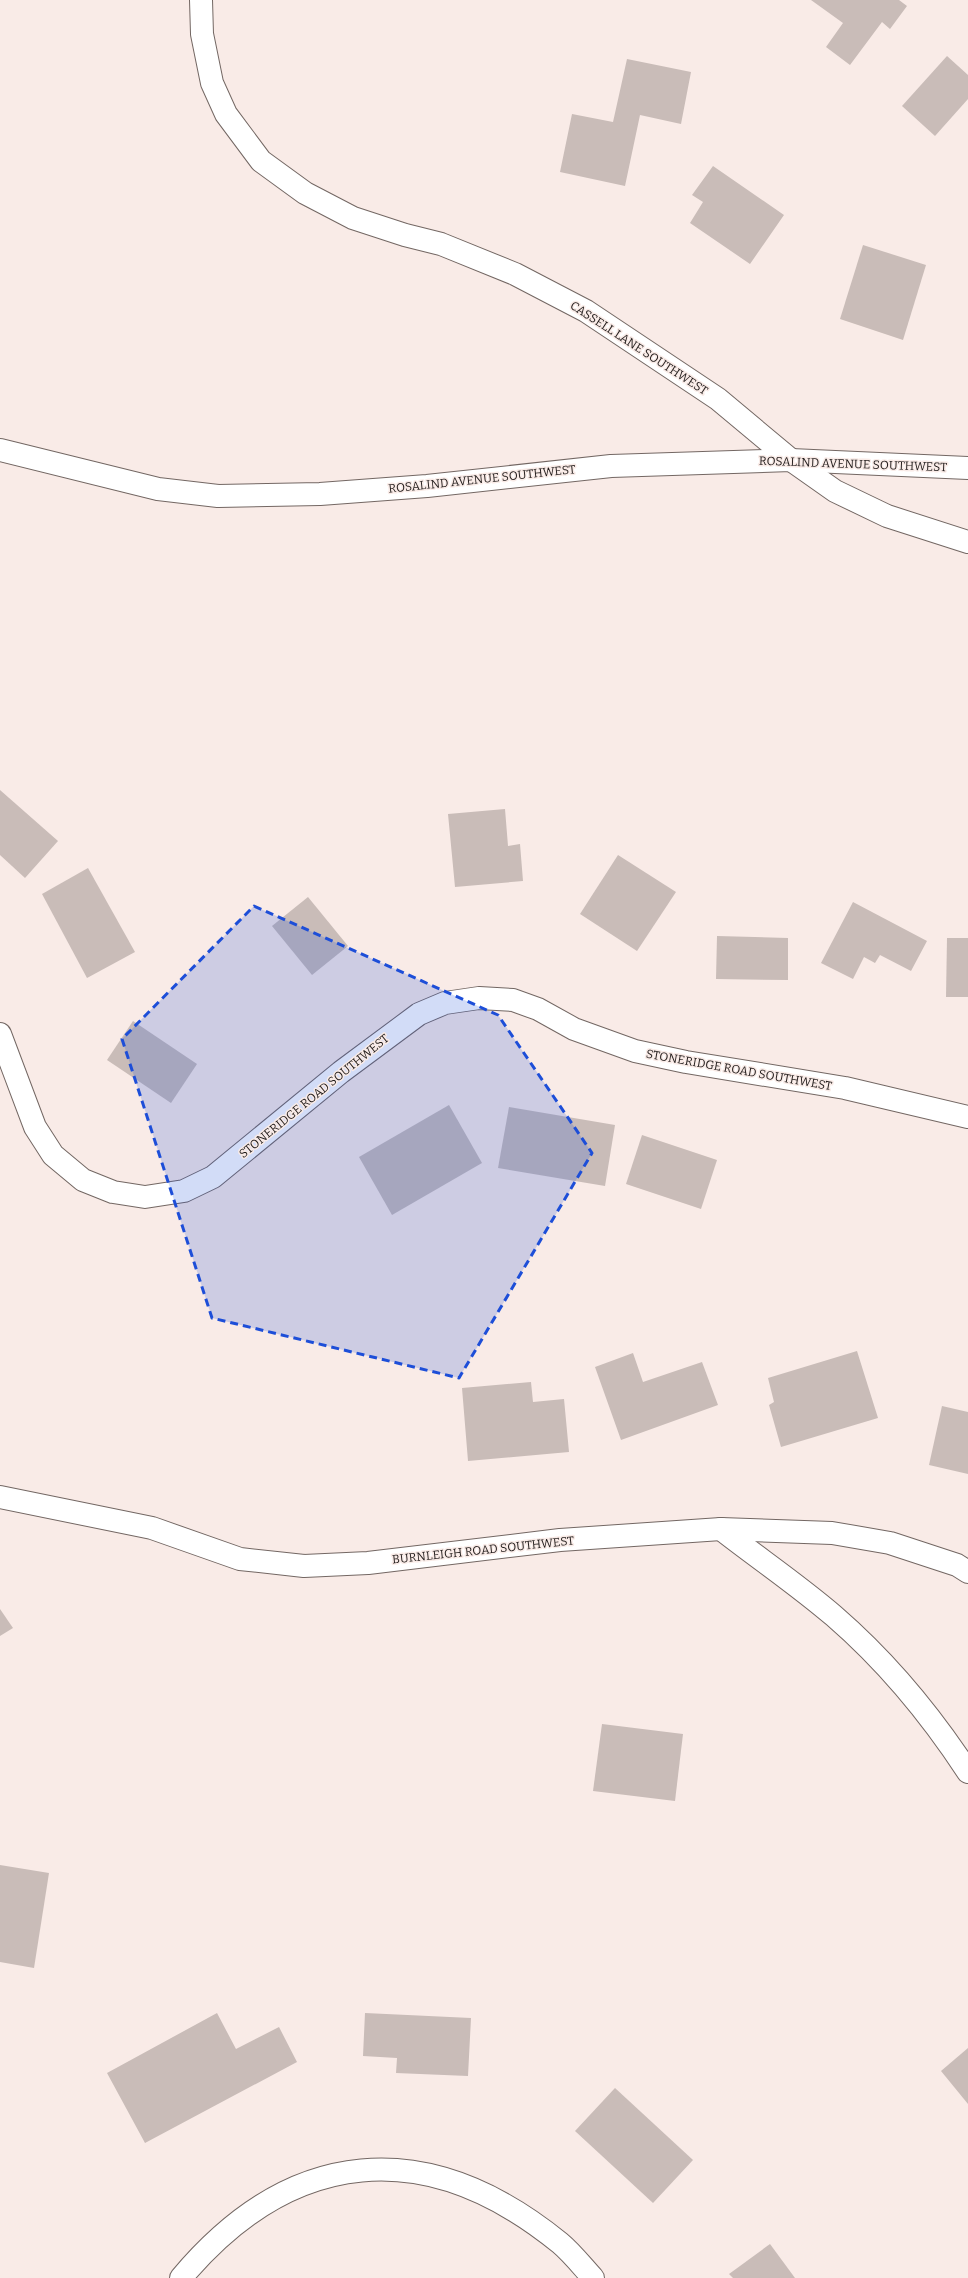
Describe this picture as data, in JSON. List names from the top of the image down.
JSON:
{
  "streets": {
    "street": [
      "CASSELL LANE SOUTHWEST",
      "ROSALIND AVENUE SOUTHWEST",
      "STONERIDGE ROAD SOUTHWEST",
      "BURNLEIGH ROAD SOUTHWEST"
    ]
  },
  "crossings": [
    ["CASSELL LANE SOUTHWEST", "ROSALIND AVENUE SOUTHWEST"]
  ]
}
